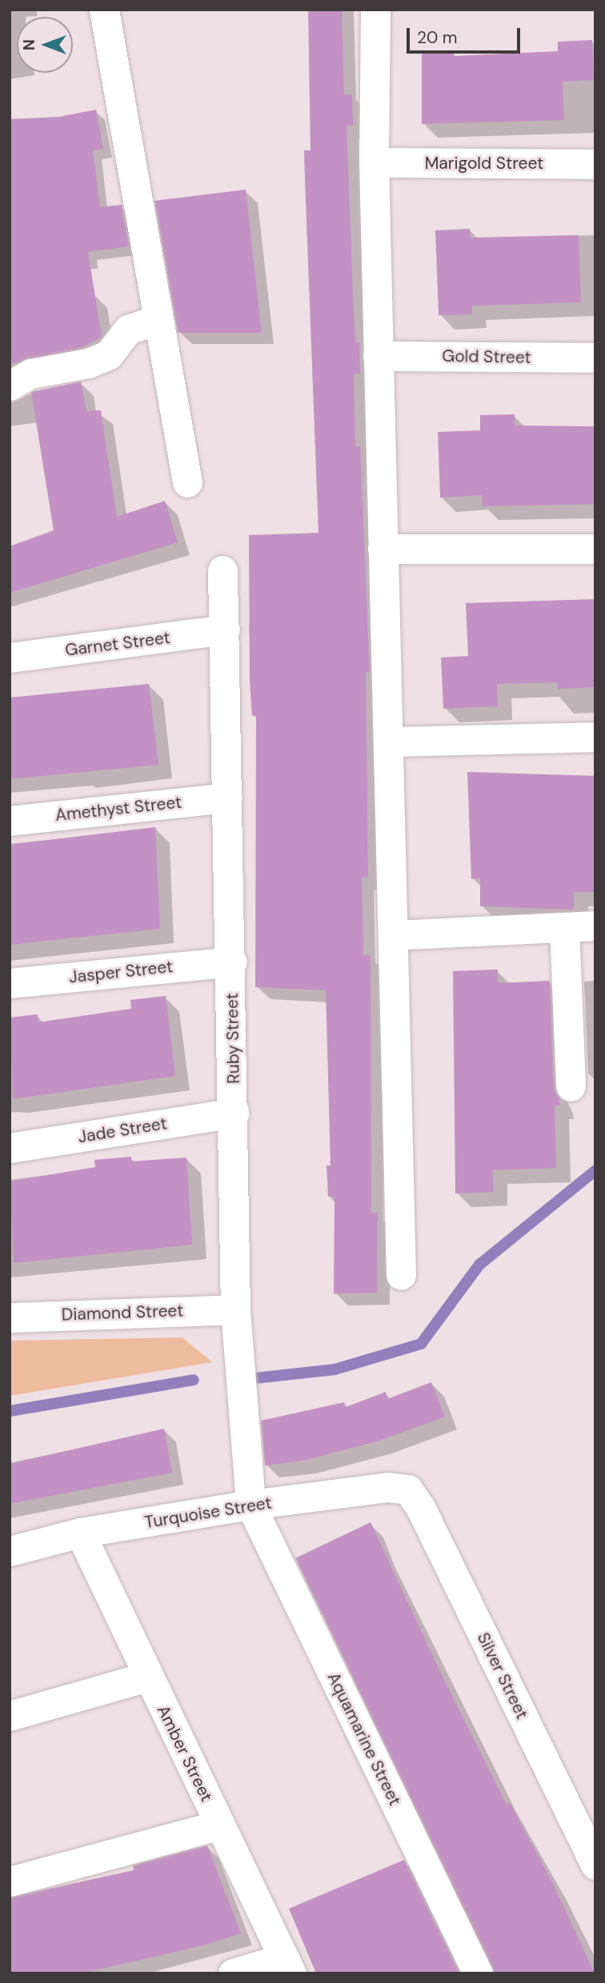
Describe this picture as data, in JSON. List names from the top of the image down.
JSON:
{
  "streets": {
    "street": [
      "Marigold Street",
      "Gold Street",
      "Garnet Street",
      "Amethyst Street",
      "Jasper Street",
      "Ruby Street",
      "Jade Street",
      "Diamond Street",
      "Turquoise Street",
      "Silver Street",
      "Aquamarine Street",
      "Amber Street"
    ]
  },
  "crossings": [
    ["Garnet Street", "Ruby Street"],
    ["Amethyst Street", "Ruby Street"],
    ["Jasper Street", "Ruby Street"],
    ["Ruby Street", "Jade Street"],
    ["Ruby Street", "Diamond Street"],
    ["Ruby Street", "Turquoise Street"],
    ["Ruby Street", "Aquamarine Street"],
    ["Turquoise Street", "Silver Street"],
    ["Turquoise Street", "Aquamarine Street"],
    ["Turquoise Street", "Amber Street"]
  ],
  "scale_bar": "20 m",
  "north": "left"
}
